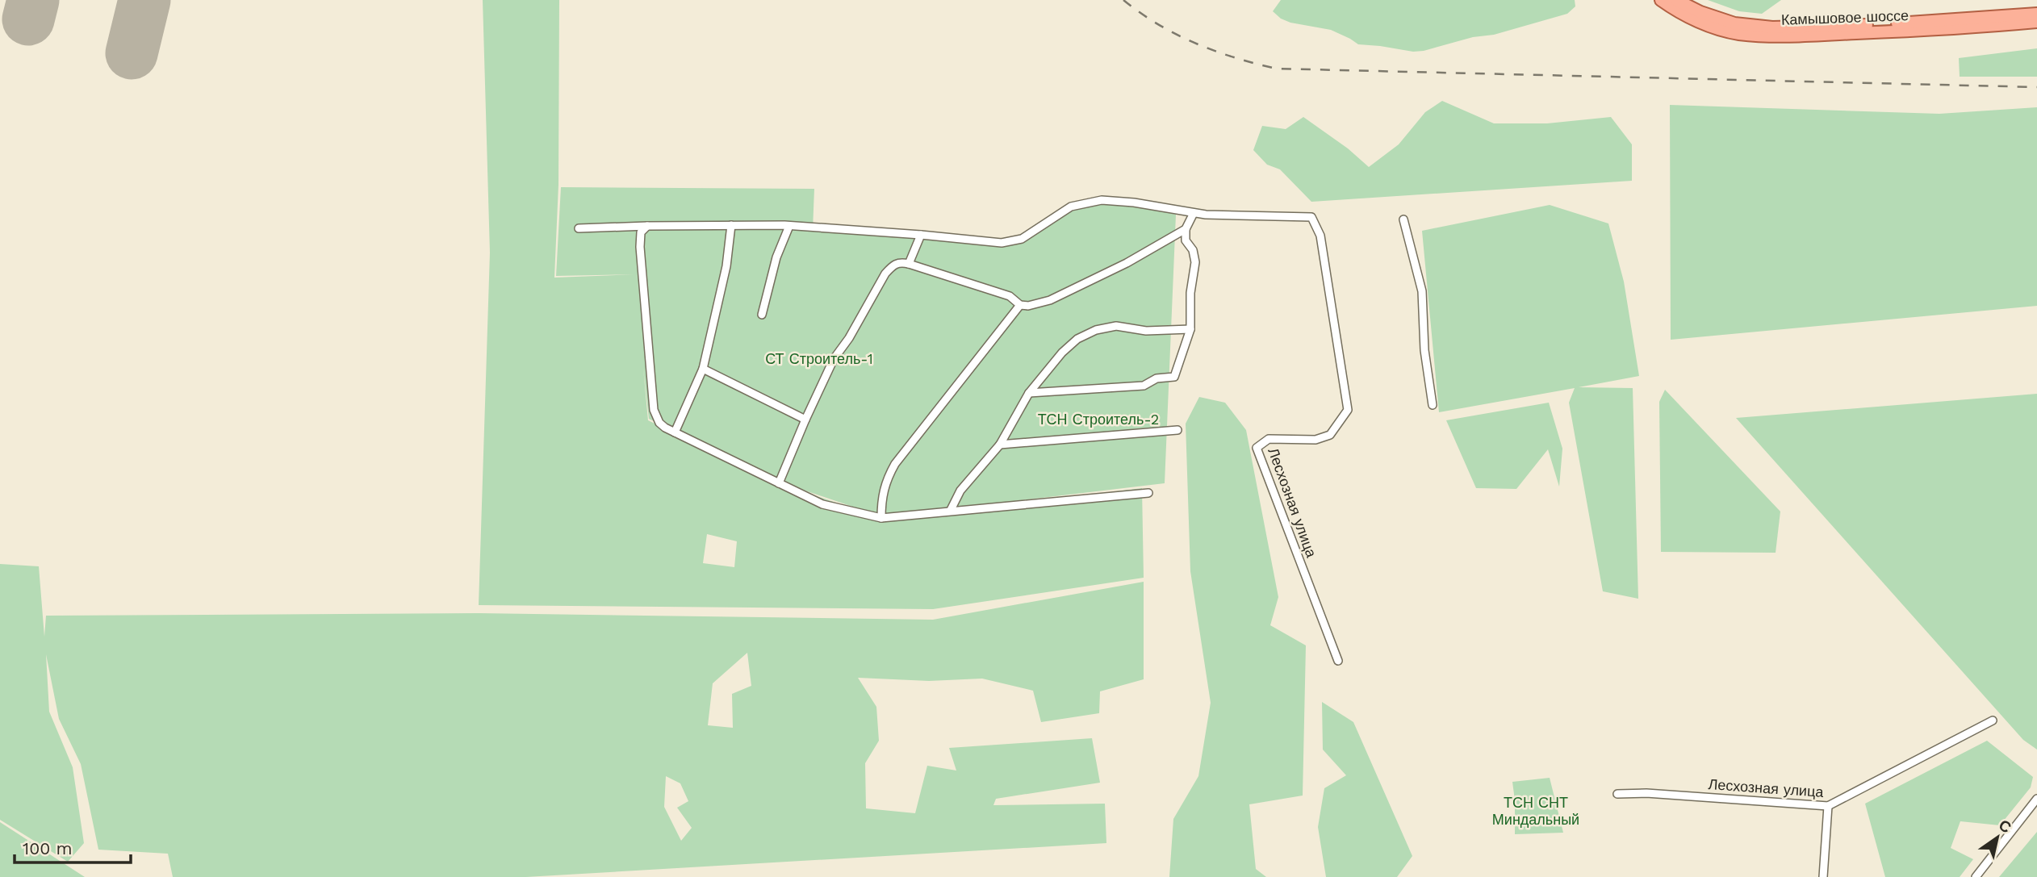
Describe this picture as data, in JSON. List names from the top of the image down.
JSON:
{
  "streets": {
    "main road": ["Камышовое шоссе"],
    "street": ["Лесхозная улица"]
  },
  "parks": ["СТ Строитель-1", "ТСН Строитель-2", "ТСН СНТ Миндальный"],
  "scale_bar": "100 m",
  "north": "top right"
}
